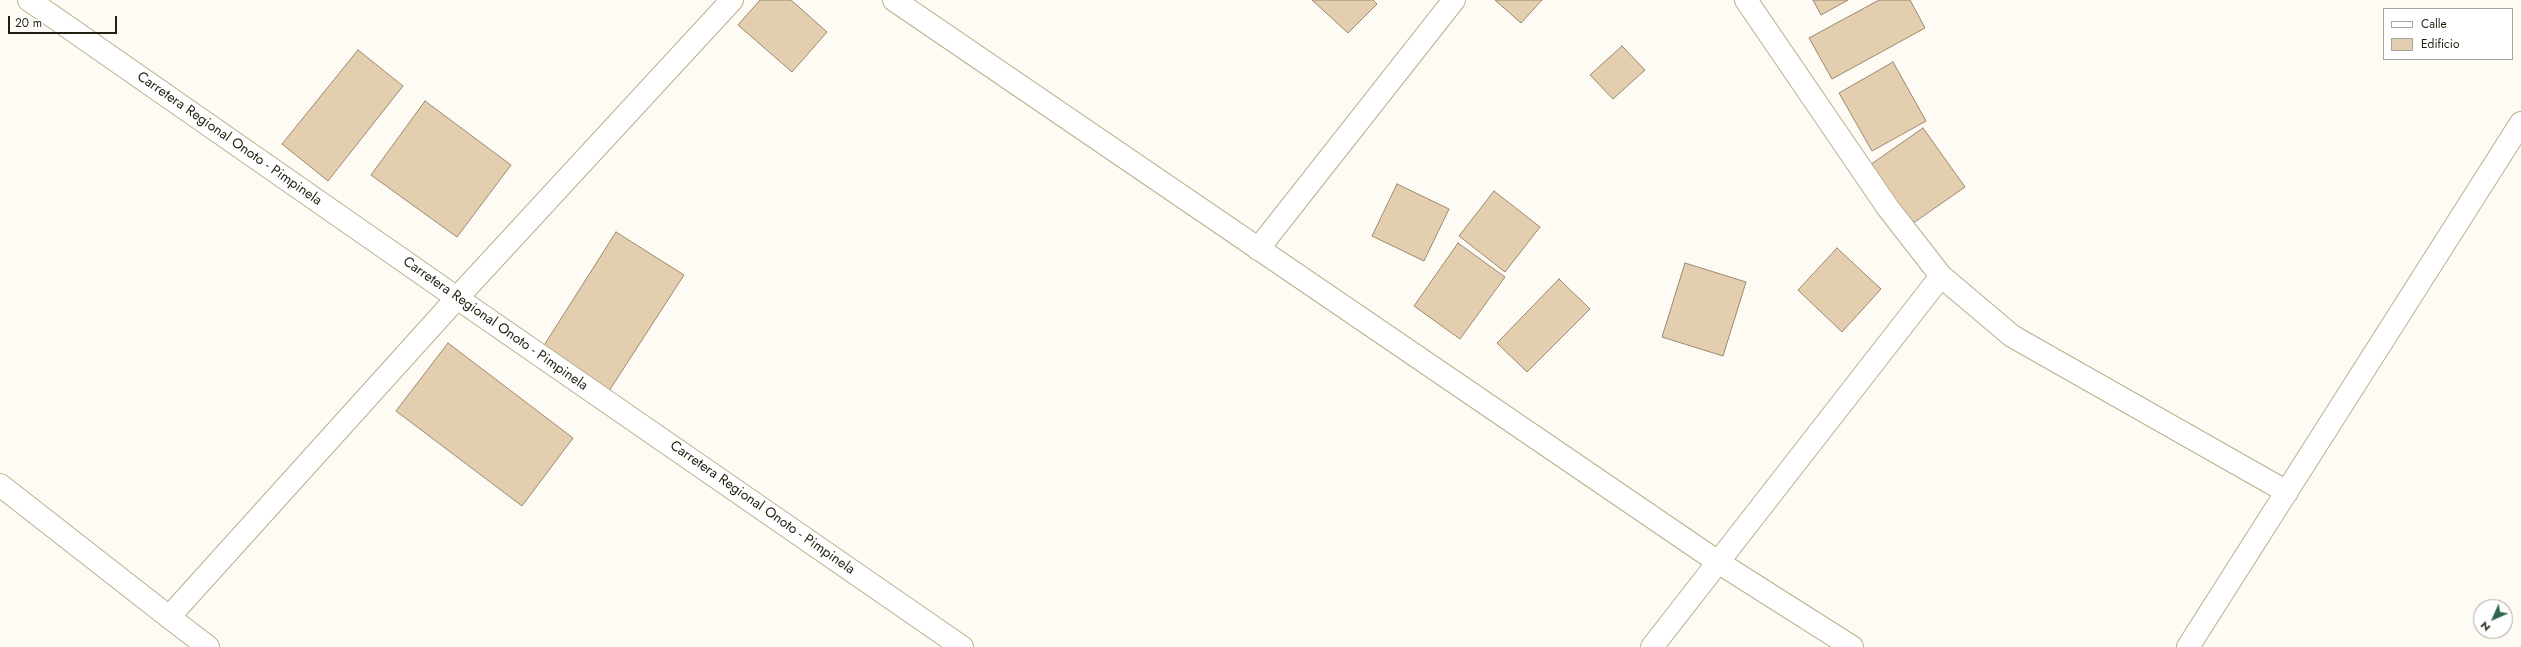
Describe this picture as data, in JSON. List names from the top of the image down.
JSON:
{
  "streets": {
    "street": ["Carretera Regional Onoto - Pimpinela"]
  },
  "legend": ["Calle", "Edificio"],
  "scale_bar": "20 m",
  "north": "bottom left"
}
